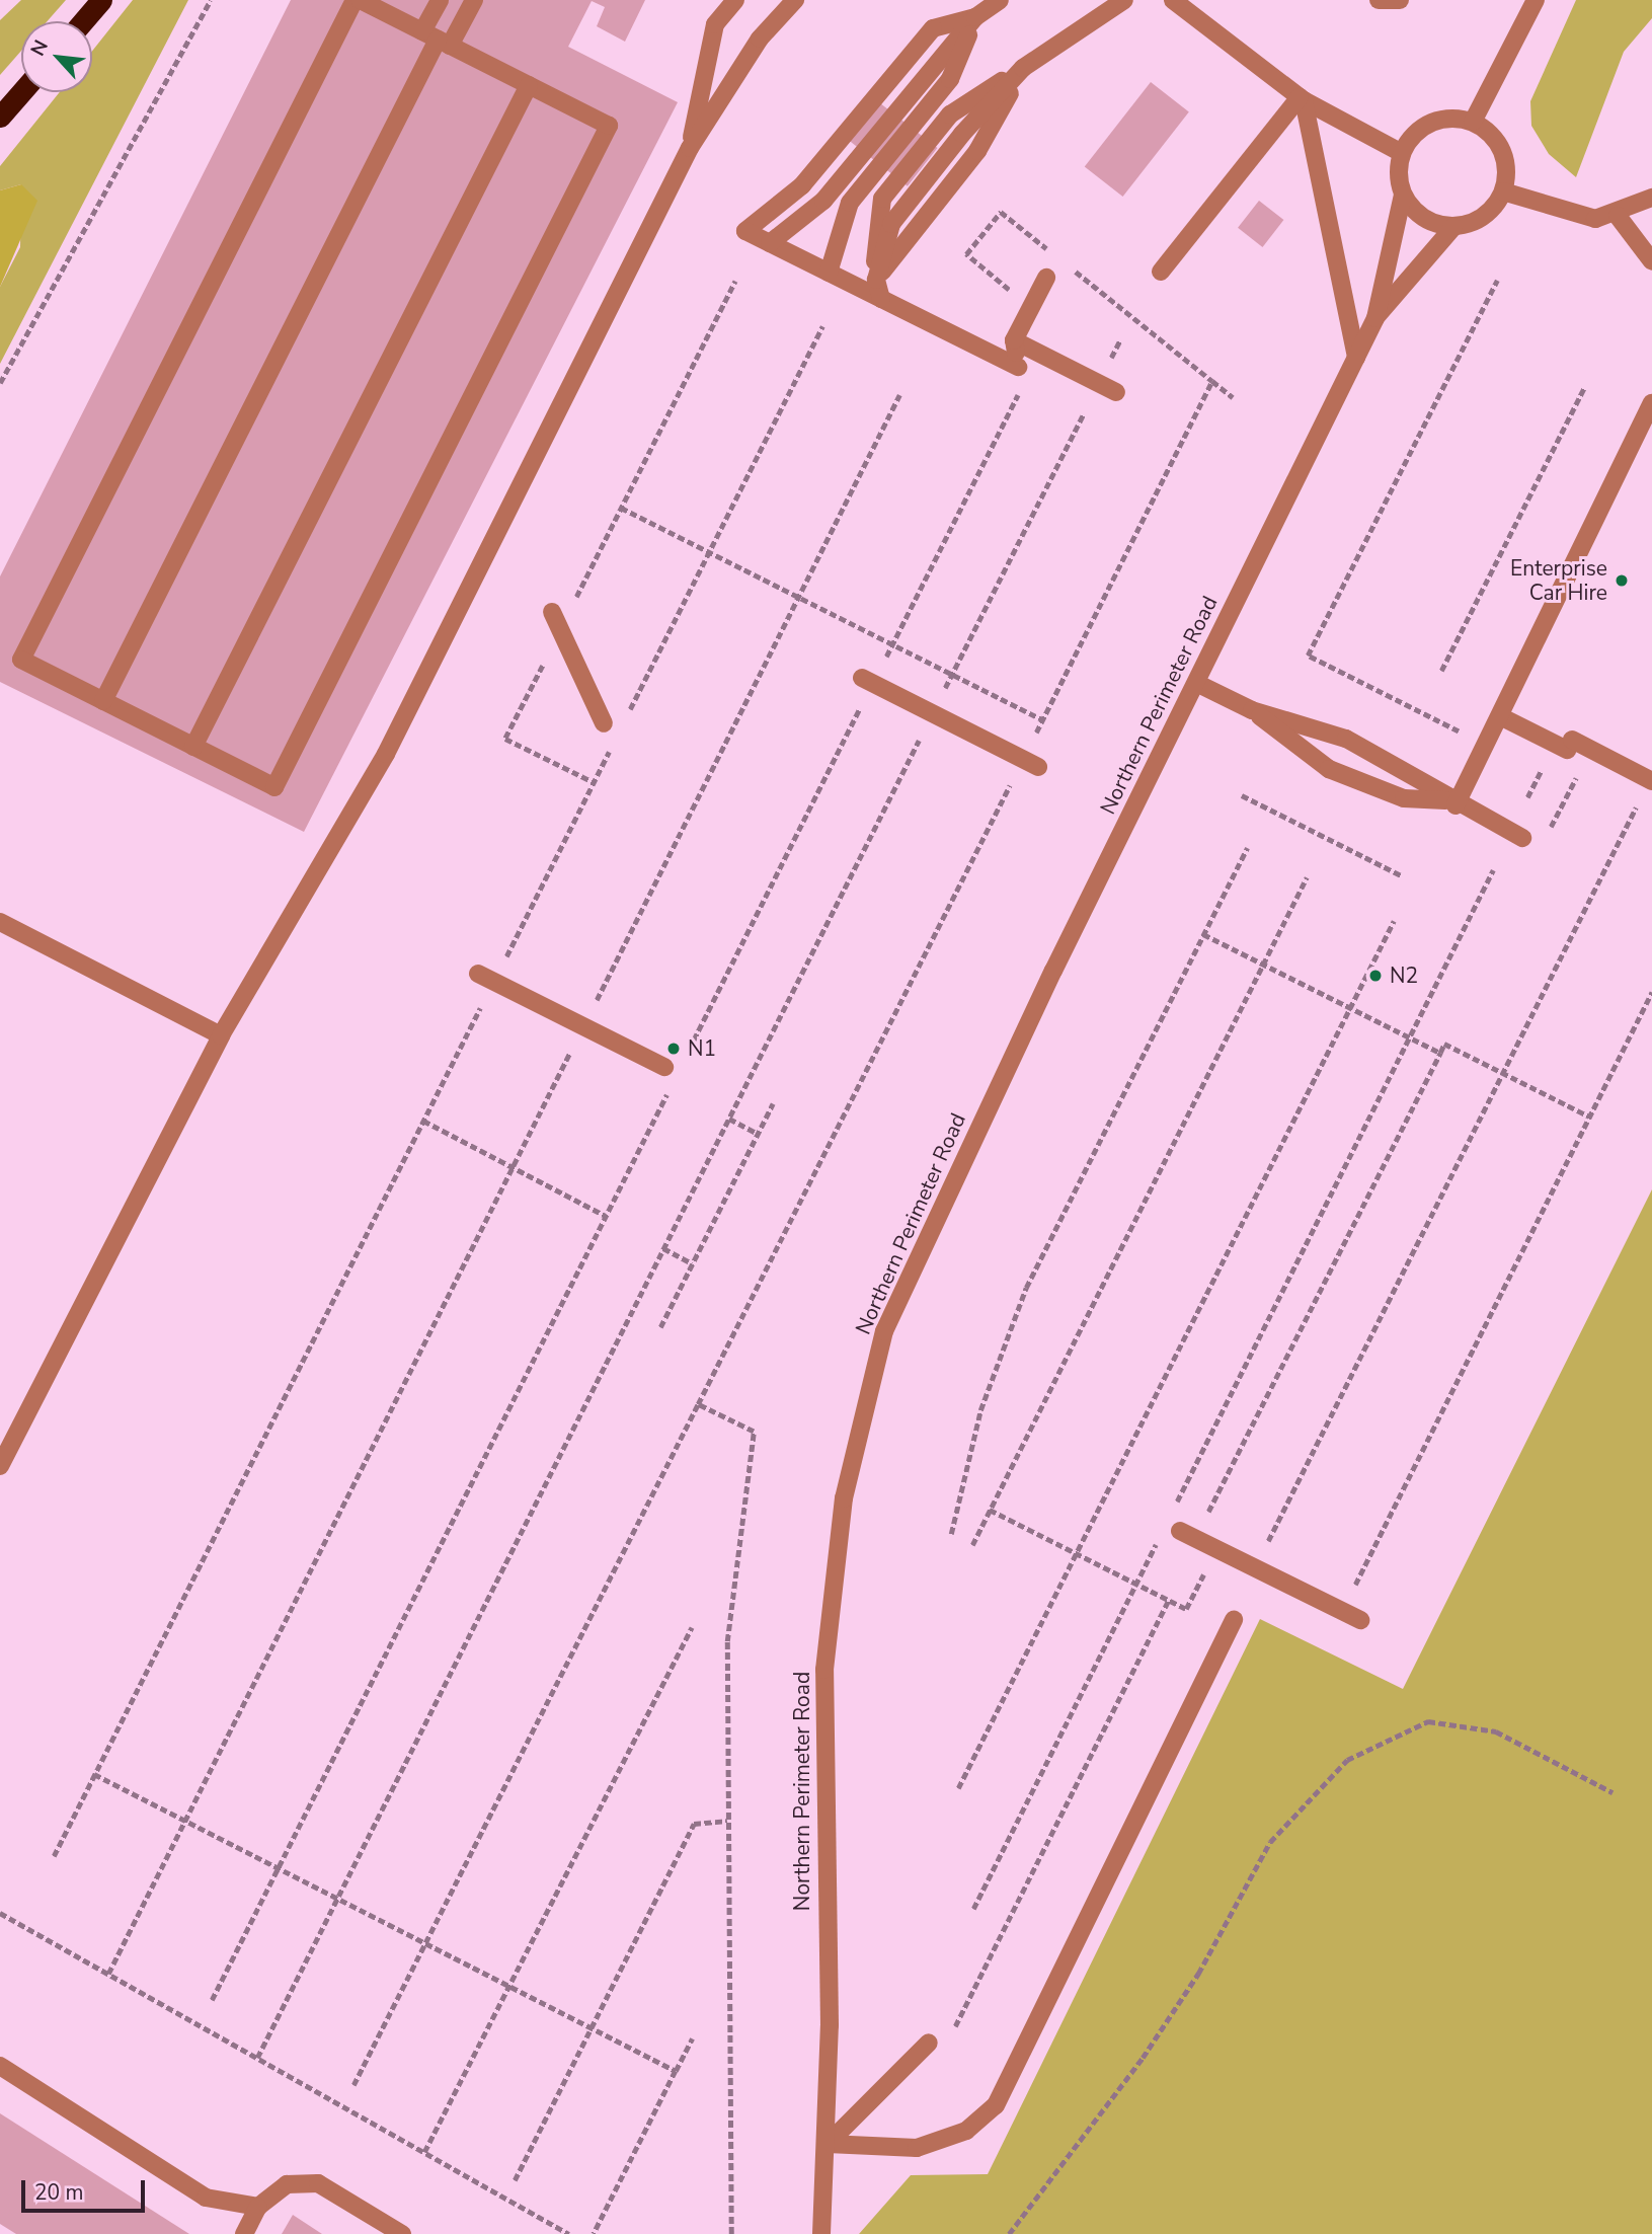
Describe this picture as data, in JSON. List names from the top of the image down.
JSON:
{
  "streets": {
    "street": ["Northern Perimeter Road"]
  },
  "places": ["Enterprise Car Hire", "N2", "N1"],
  "scale_bar": "20 m",
  "north": "top left"
}
